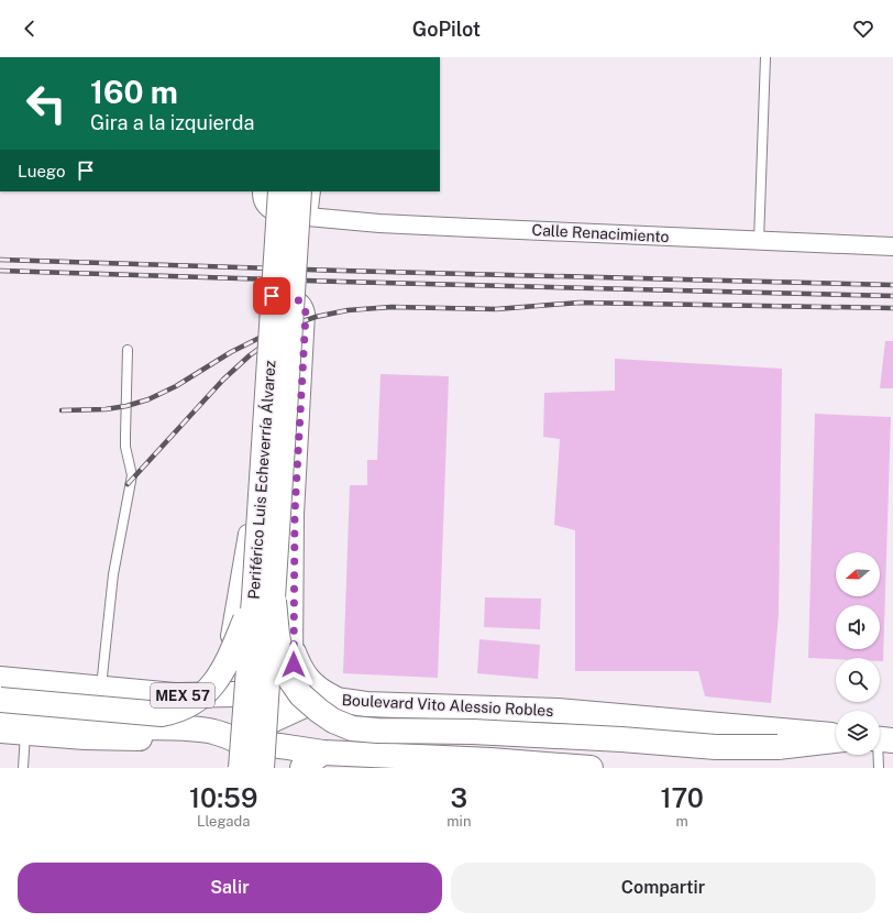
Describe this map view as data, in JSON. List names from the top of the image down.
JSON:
{
  "streets": {
    "main road": ["Periférico Luis Echeverría Álvarez", "MEX 57", "Boulevard Vito Alessio Robles"],
    "street": ["Calle Renacimiento"]
  },
  "crossings": [
    ["Calle Renacimiento", "Periférico Luis Echeverría Álvarez"]
  ],
  "north": "left",
  "page": {
    "header": "GoPilot",
    "turn": ["160 m", "Gira a la izquierda"],
    "then": "Luego",
    "eta": [
      "10:59",
      "Llegada",
      "3",
      "min",
      "170",
      "m"
    ],
    "buttons": ["Salir", "Compartir"]
  }
}
